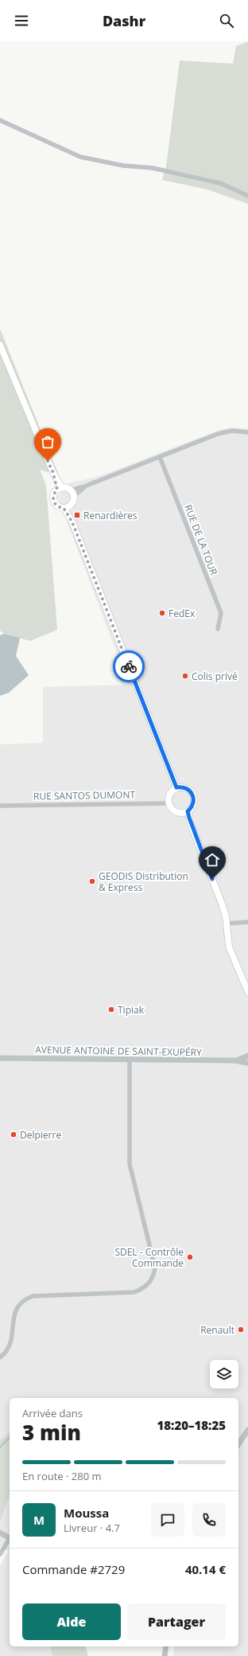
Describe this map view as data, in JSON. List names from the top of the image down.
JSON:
{
  "streets": {
    "street": ["RUE DE LA TOUR", "RUE SANTOS DUMONT", "AVENUE ANTOINE DE SAINT-EXUPÉRY"]
  },
  "places": {
    "transit": ["Renardières"],
    "other": [
      "FedEx",
      "Colis privé",
      "GEODIS Distribution & Express",
      "Tipiak",
      "Delpierre",
      "SDEL - Contrôle Commande",
      "Renault"
    ]
  },
  "page": {
    "header": "Dashr",
    "heading": ["3 min", "Arrivée dans", "18:20–18:25"],
    "panel": [
      "Moussa",
      "Livreur · 4.7",
      "Commande #2729",
      "40.14 €"
    ],
    "bar": "En route · 280 m",
    "round": "M",
    "buttons": ["Aide", "Partager"]
  }
}
